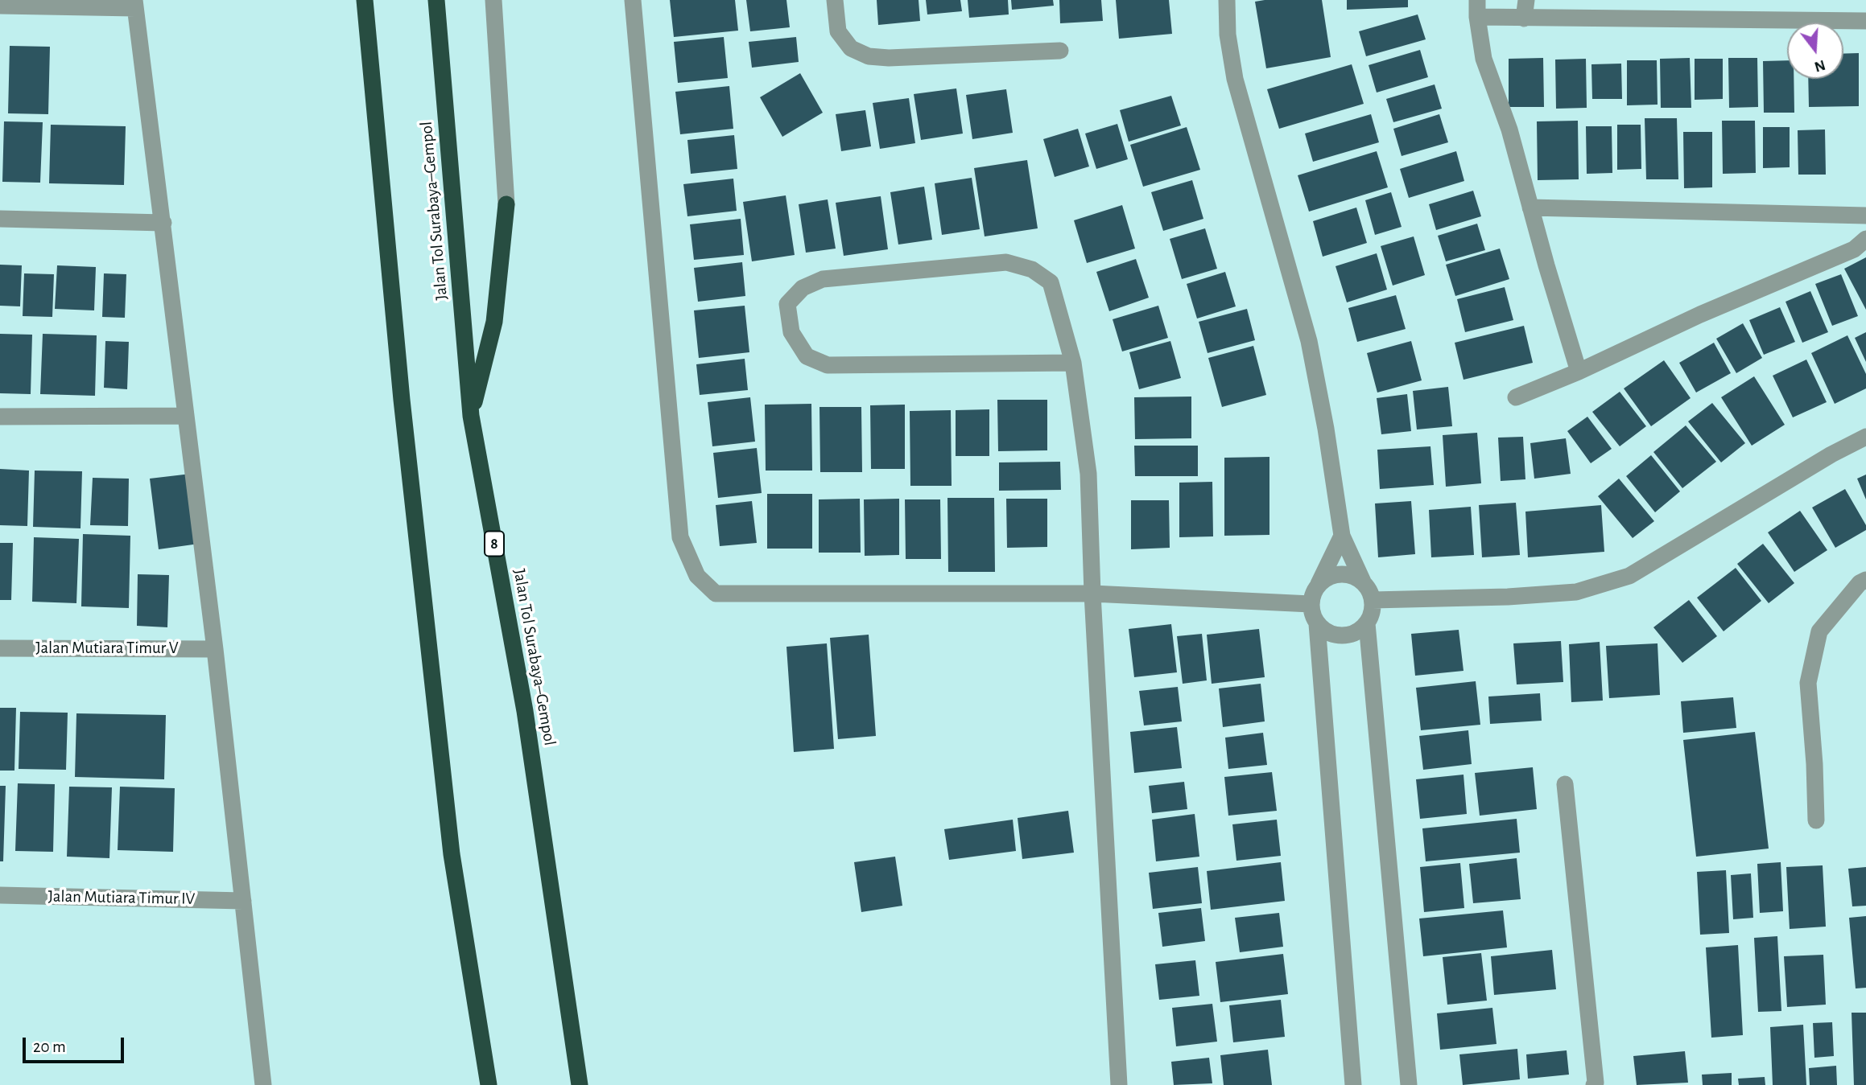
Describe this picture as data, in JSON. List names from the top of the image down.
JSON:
{
  "streets": {
    "highway": ["Jalan Tol Surabaya–Gempol", "8"],
    "street": ["Jalan Mutiara Timur V", "Jalan Mutiara Timur IV"]
  },
  "scale_bar": "20 m",
  "north": "bottom"
}
